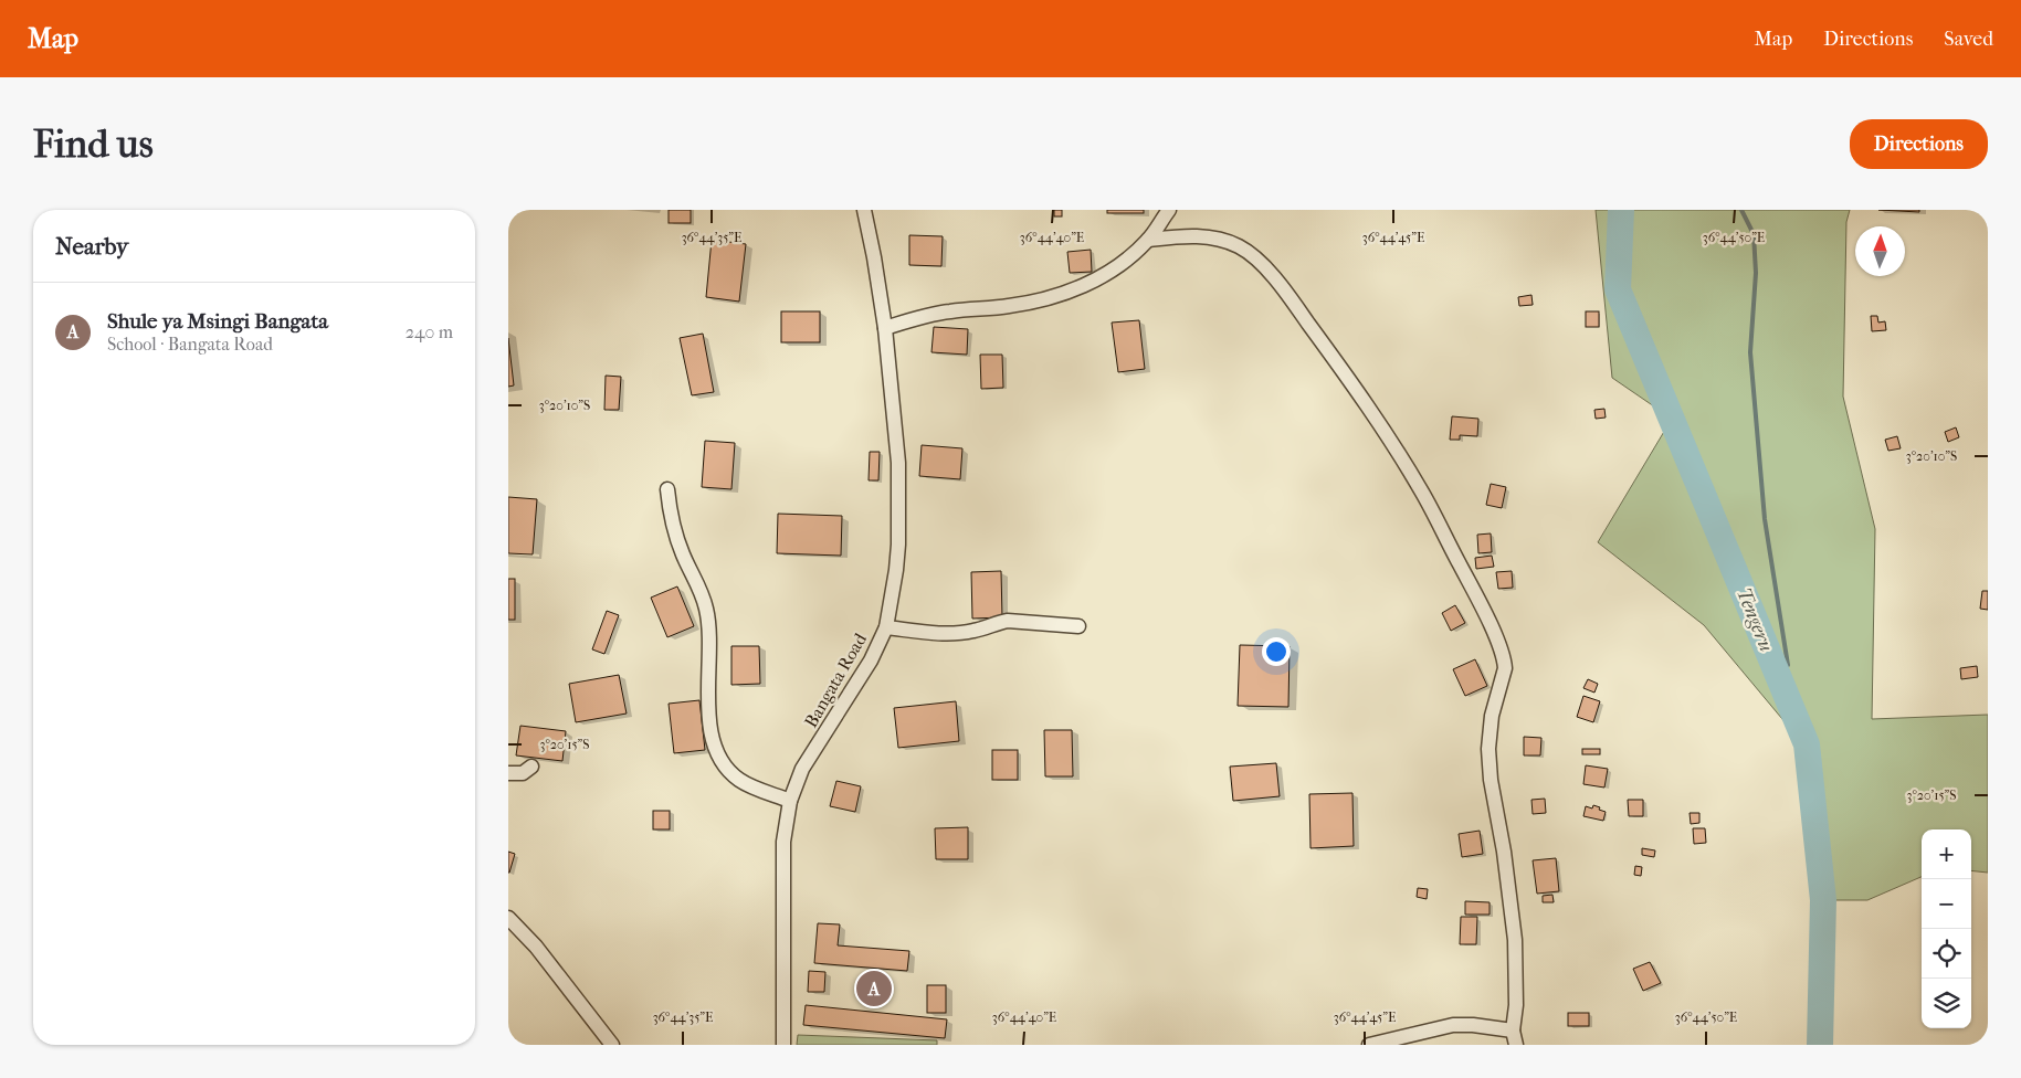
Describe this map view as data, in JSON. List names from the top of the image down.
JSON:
{
  "streets": {
    "street": ["Bangata Road"]
  },
  "water": ["Tengeru"],
  "north": "top",
  "page": {
    "header": "Map",
    "nav": ["Map", "Directions", "Saved"],
    "buttons": "Directions",
    "title": "Find us",
    "heading": "Nearby",
    "list": [
      {
        "mark": "A",
        "name": "Shule ya Msingi Bangata",
        "note": "School · Bangata Road",
        "value": "240 m"
      }
    ],
    "map_buttons": ["+", "−"],
    "pins": "A"
  },
  "coordinates": [
    "36°44'35\"E",
    "36°44'40\"E",
    "36°44'45\"E",
    "36°44'50\"E",
    "3°20'10\"S",
    "3°20'15\"S"
  ]
}
